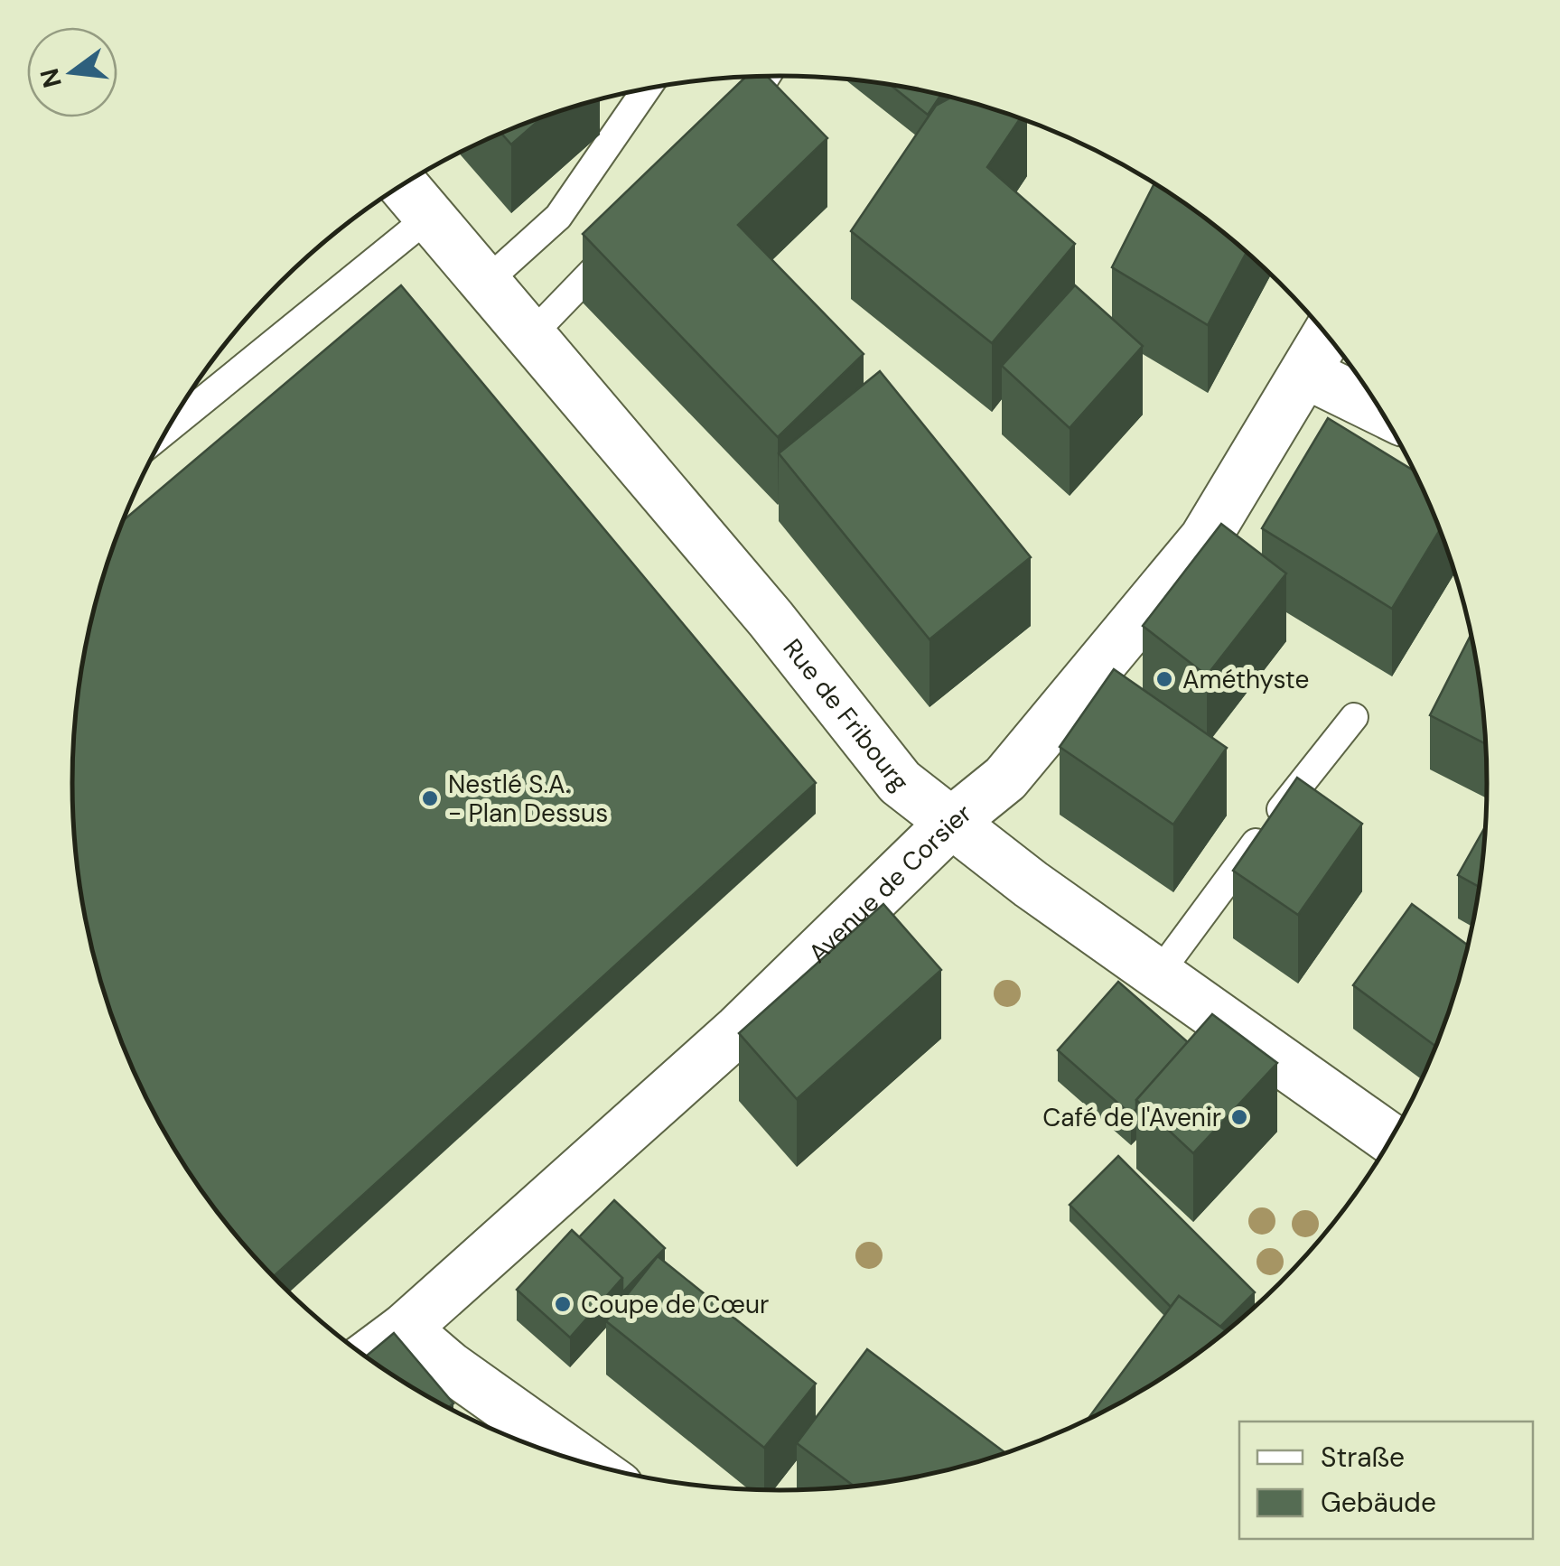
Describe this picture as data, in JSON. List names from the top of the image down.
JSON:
{
  "streets": {
    "street": ["Rue de Fribourg", "Avenue de Corsier"]
  },
  "crossings": [
    ["Rue de Fribourg", "Avenue de Corsier"]
  ],
  "places": [
    "Améthyste",
    "Nestlé S.A. - Plan Dessus",
    "Café de l'Avenir",
    "Coupe de Cœur"
  ],
  "legend": ["Straße", "Gebäude"],
  "north": "left"
}
